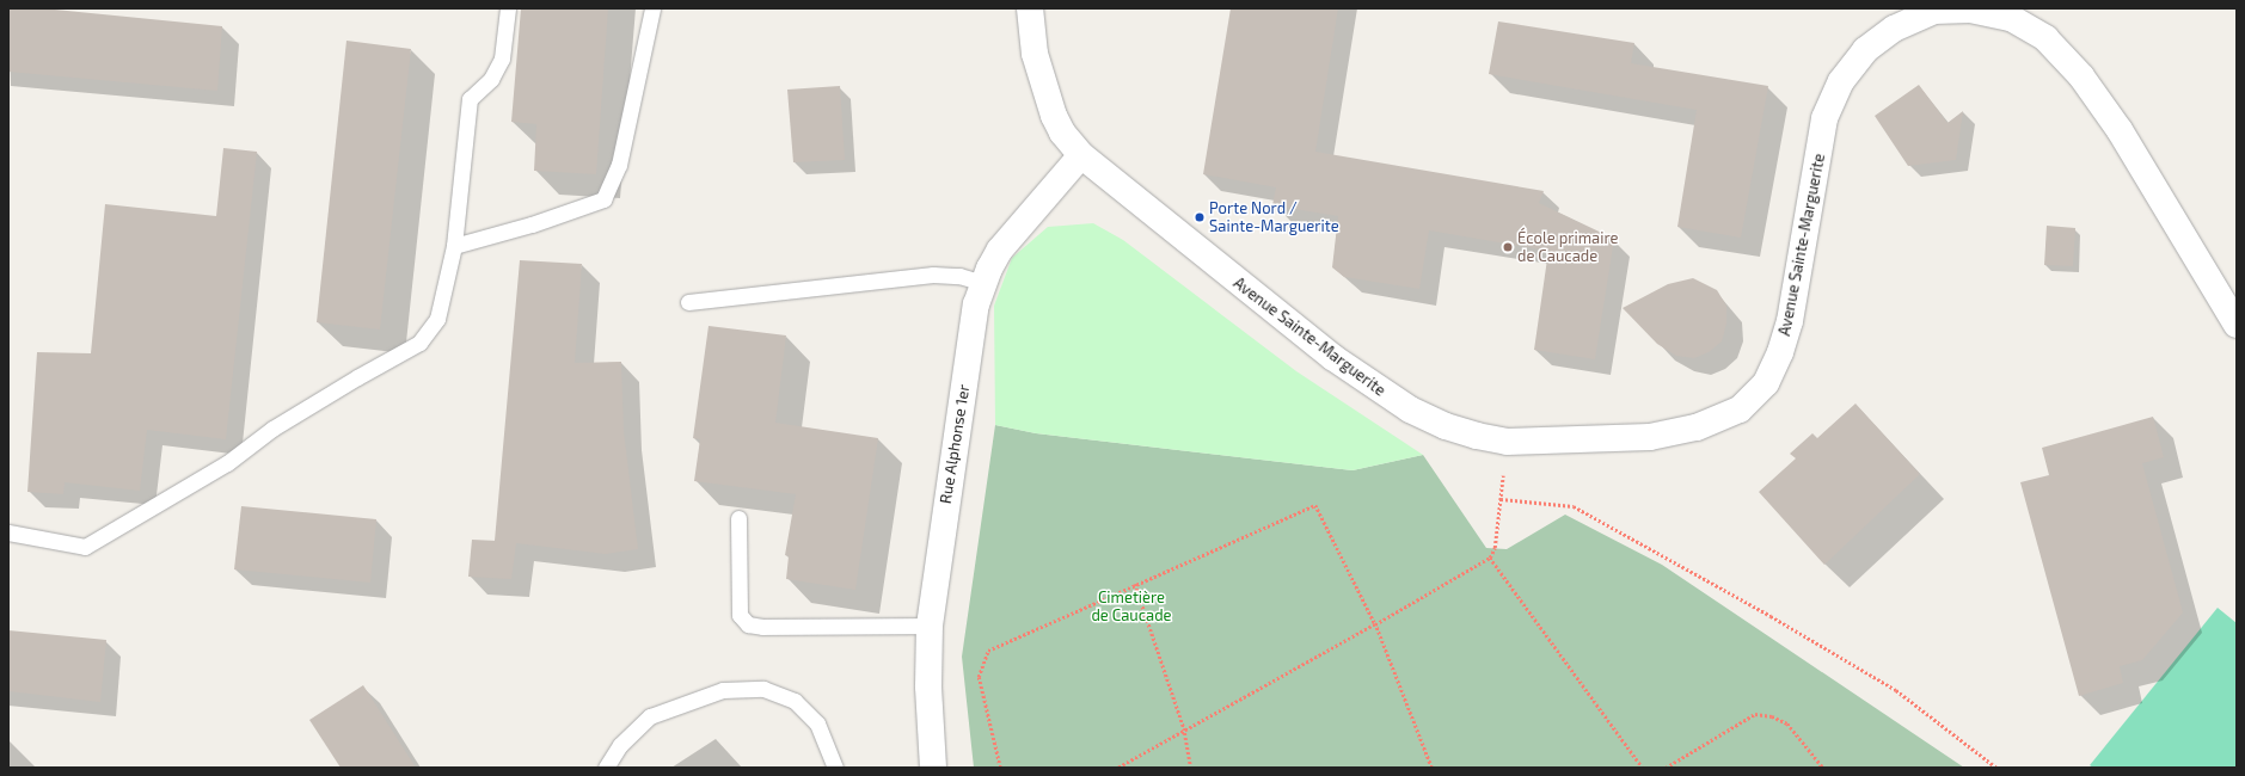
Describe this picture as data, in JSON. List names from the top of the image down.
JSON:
{
  "streets": {
    "street": ["Avenue Sainte-Marguerite", "Rue Alphonse 1er"]
  },
  "crossings": [
    ["Avenue Sainte-Marguerite", "Rue Alphonse 1er"]
  ],
  "parks": ["Cimetière de Caucade"],
  "places": ["Porte Nord / Sainte-Marguerite", "École primaire de Caucade"]
}
